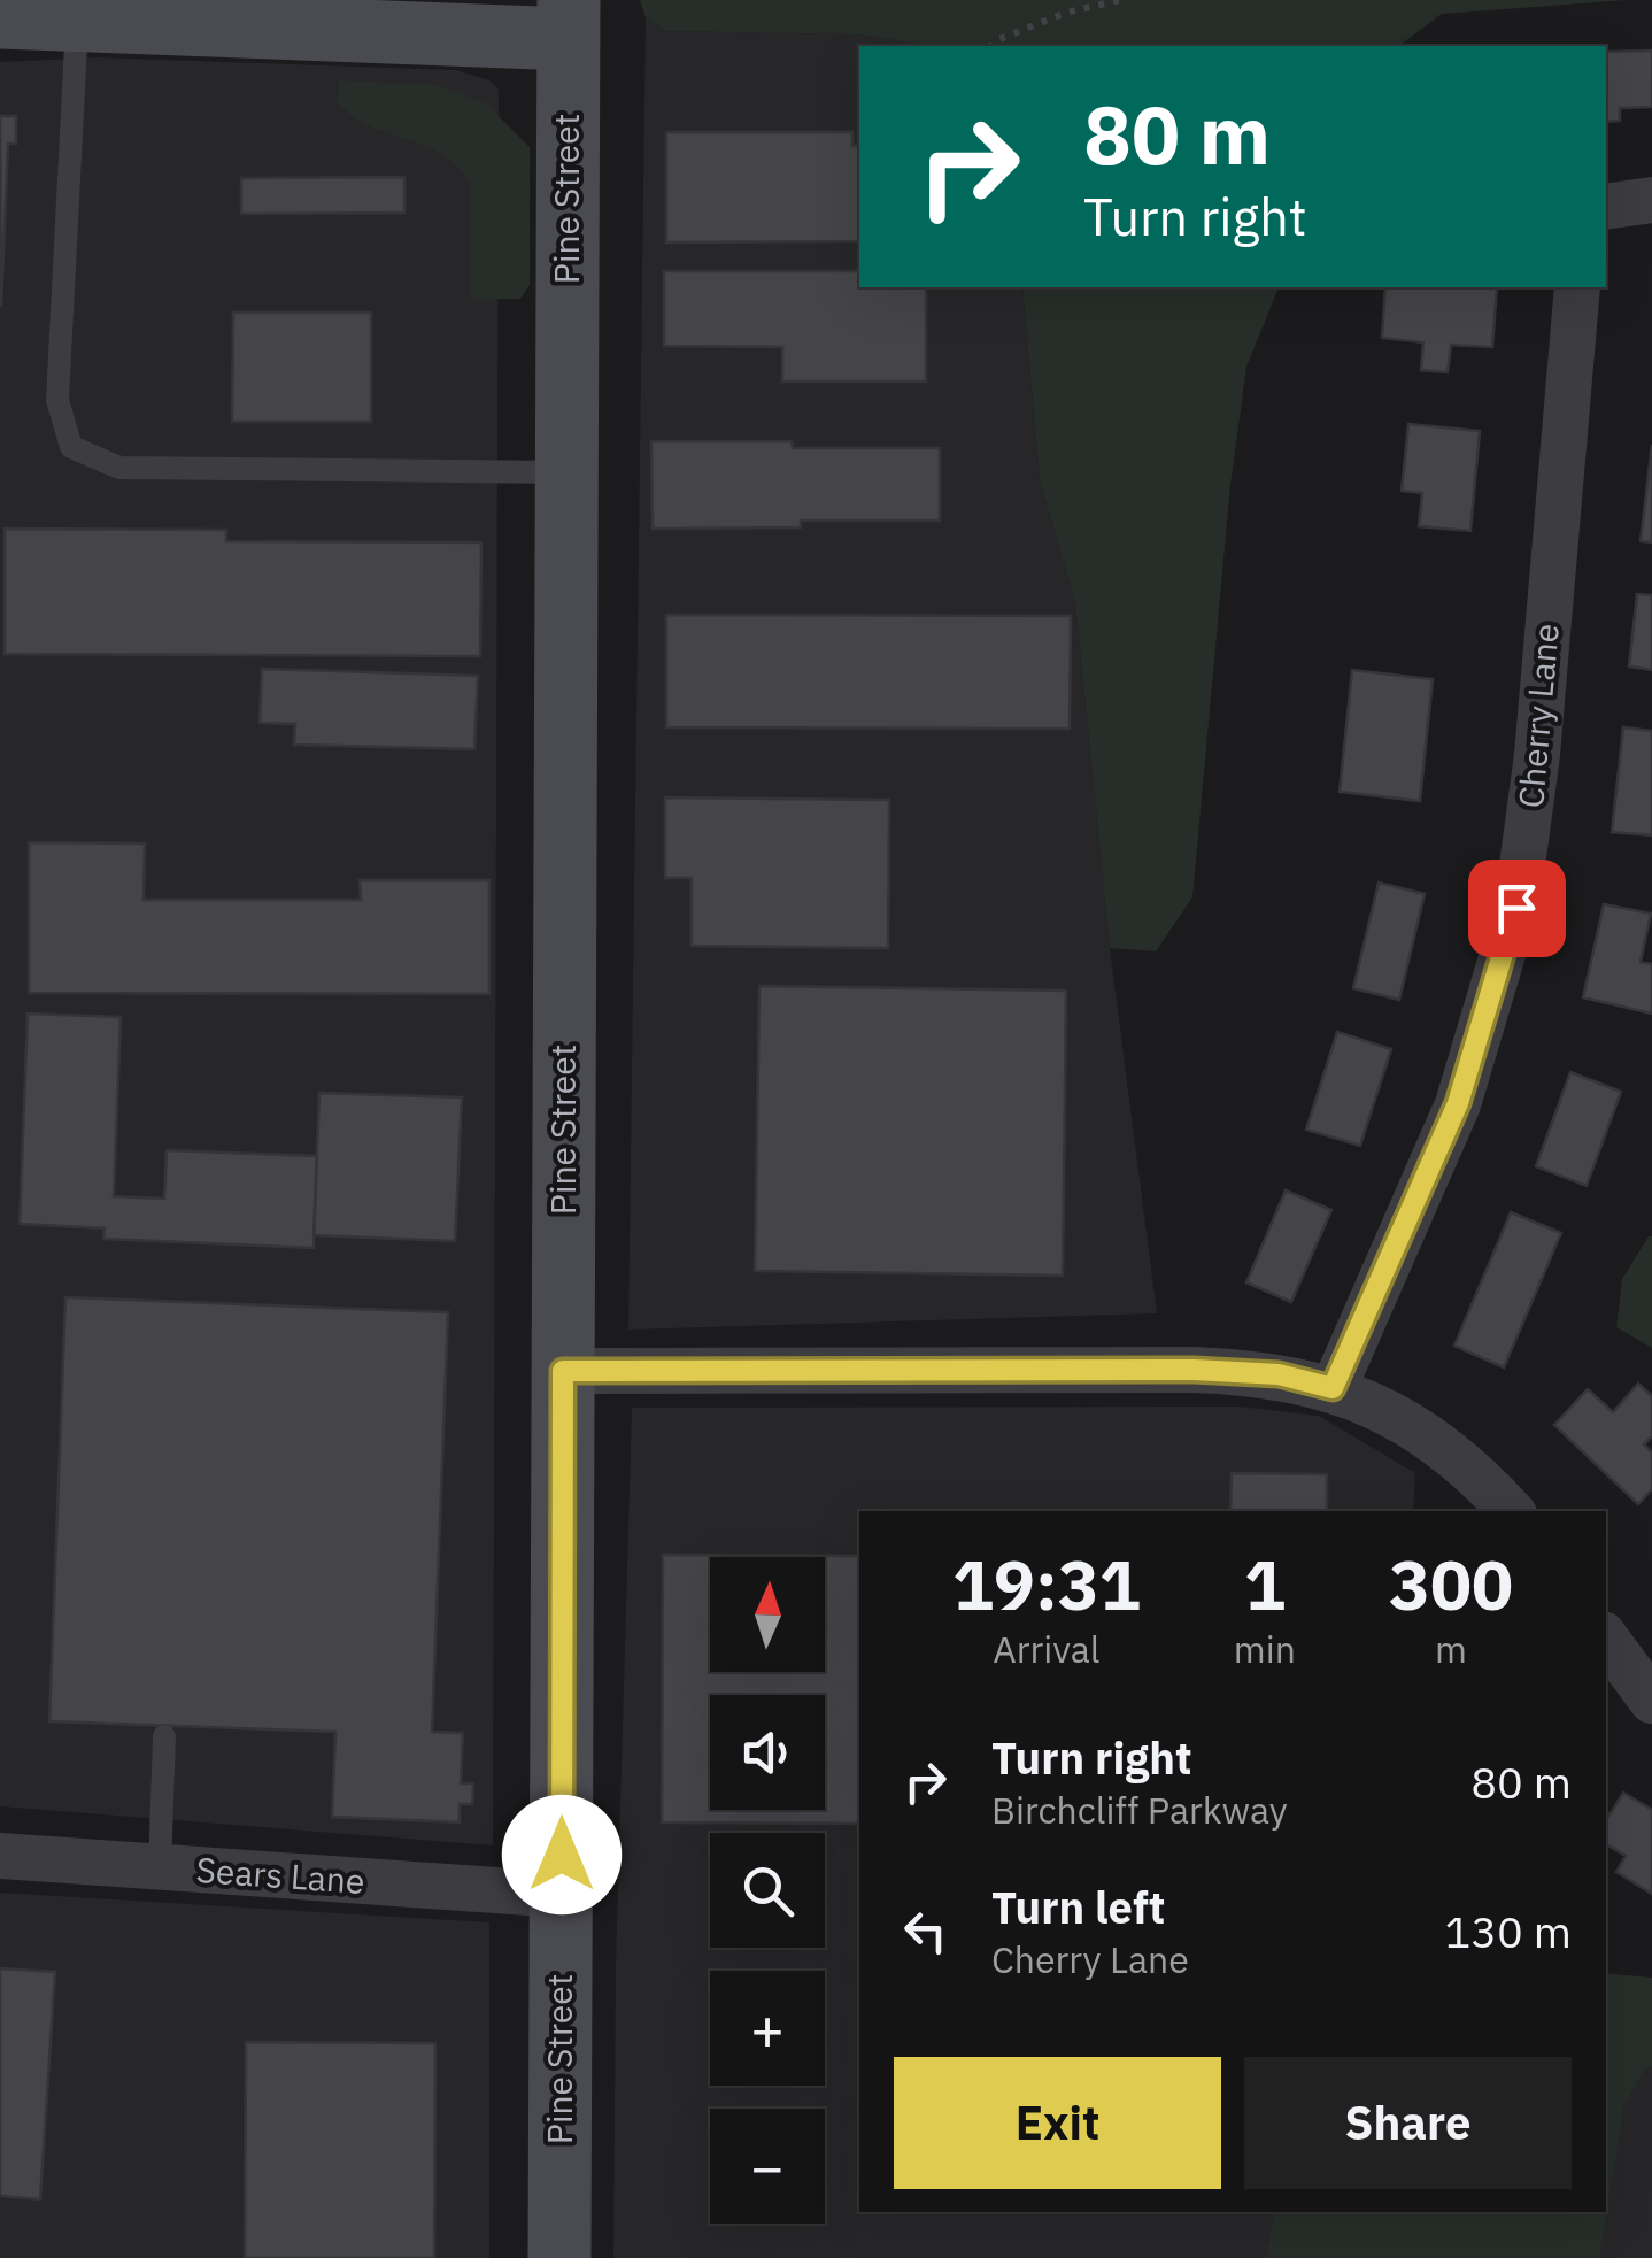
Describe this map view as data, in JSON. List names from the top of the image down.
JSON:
{
  "streets": {
    "main road": ["Pine Street"],
    "street": ["Cherry Lane", "Sears Lane"]
  },
  "crossings": [
    ["Pine Street", "Sears Lane"]
  ],
  "north": "top",
  "page": {
    "turn": ["80 m", "Turn right"],
    "eta": [
      "19:31",
      "Arrival",
      "1",
      "min",
      "300",
      "m"
    ],
    "map_buttons": ["+", "−"],
    "list": [
      {
        "name": "Turn right",
        "note": "Birchcliff Parkway",
        "value": "80 m"
      },
      {
        "name": "Turn left",
        "note": "Cherry Lane",
        "value": "130 m"
      }
    ],
    "buttons": ["Exit", "Share"]
  }
}
